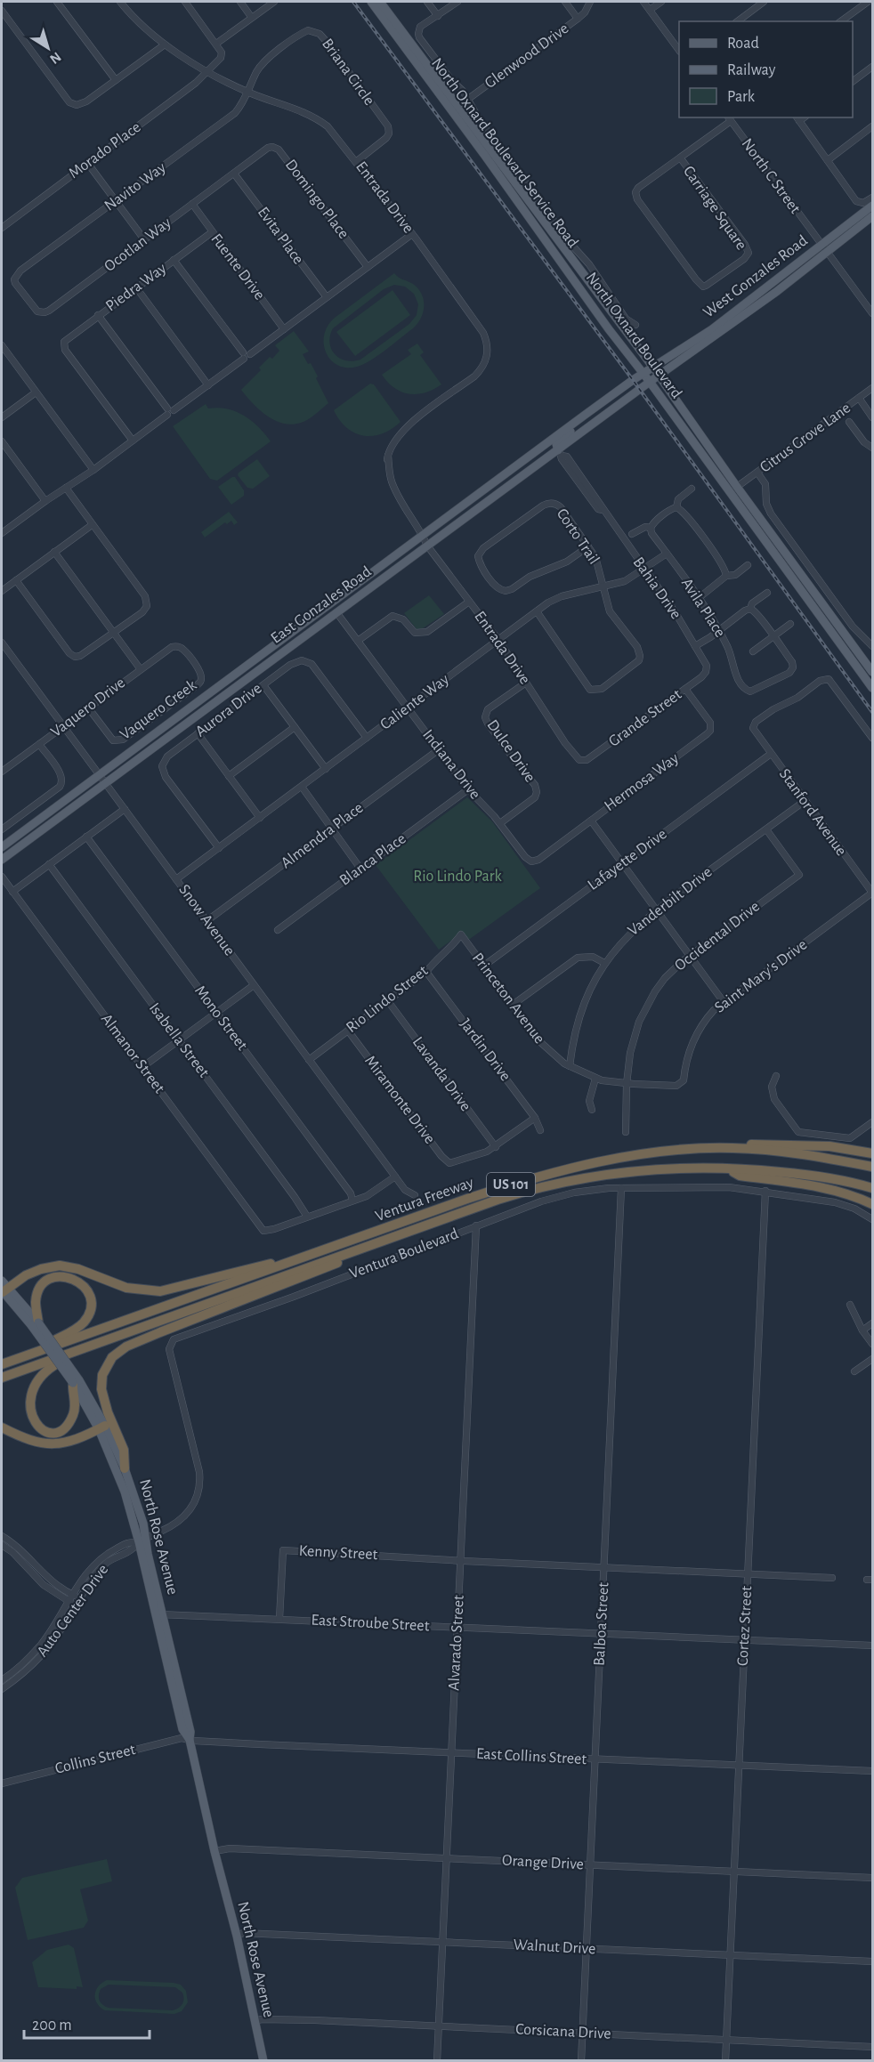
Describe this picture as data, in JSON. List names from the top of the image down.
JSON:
{
  "streets": {
    "highway": ["US 101", "Ventura Freeway"],
    "main road": [
      "West Gonzales Road",
      "North Oxnard Boulevard",
      "East Gonzales Road",
      "North Rose Avenue"
    ],
    "street": [
      "Glenwood Drive",
      "Briana Circle",
      "Morado Place",
      "North Oxnard Boulevard Service Road",
      "North C Street",
      "Navito Way",
      "Entrada Drive",
      "Domingo Place",
      "Carriage Square",
      "Evita Place",
      "Ocotlan Way",
      "Fuente Drive",
      "Piedra Way",
      "Citrus Grove Lane",
      "Corto Trail",
      "Bahia Drive",
      "Avila Place",
      "Caliente Way",
      "Vaquero Drive",
      "Vaquero Creek",
      "Aurora Drive",
      "Grande Street",
      "Dulce Drive",
      "Indiana Drive",
      "Hermosa Way",
      "Stanford Avenue",
      "Almendra Place",
      "Blanca Place",
      "Lafayette Drive",
      "Vanderbilt Drive",
      "Snow Avenue",
      "Occidental Drive",
      "Saint Mary's Drive",
      "Princeton Avenue",
      "Rio Lindo Street",
      "Mono Street",
      "Isabella Street",
      "Jardin Drive",
      "Almanor Street",
      "Lavanda Drive",
      "Miramonte Drive",
      "Ventura Boulevard",
      "Kenny Street",
      "Auto Center Drive",
      "East Stroube Street",
      "Balboa Street",
      "Cortez Street",
      "Alvarado Street",
      "East Collins Street",
      "Collins Street",
      "Orange Drive",
      "Walnut Drive",
      "Corsicana Drive"
    ]
  },
  "crossings": [
    ["Glenwood Drive", "North Oxnard Boulevard Service Road"],
    ["Glenwood Drive", "North Oxnard Boulevard"],
    ["Briana Circle", "Navito Way"],
    ["Briana Circle", "Entrada Drive"],
    ["Morado Place", "Entrada Drive"],
    ["North C Street", "Carriage Square"],
    ["North C Street", "West Gonzales Road"],
    ["Navito Way", "Entrada Drive"],
    ["Navito Way", "Ocotlan Way"],
    ["Entrada Drive", "East Gonzales Road"],
    ["Entrada Drive", "Caliente Way"],
    ["Entrada Drive", "Grande Street"],
    ["Entrada Drive", "Dulce Drive"],
    ["Domingo Place", "Evita Place"],
    ["Domingo Place", "Ocotlan Way"],
    ["Evita Place", "Ocotlan Way"],
    ["Ocotlan Way", "Fuente Drive"],
    ["Fuente Drive", "Piedra Way"],
    ["West Gonzales Road", "North Oxnard Boulevard"],
    ["West Gonzales Road", "East Gonzales Road"],
    ["North Oxnard Boulevard", "Citrus Grove Lane"],
    ["North Oxnard Boulevard", "East Gonzales Road"],
    ["Corto Trail", "Caliente Way"],
    ["Bahia Drive", "East Gonzales Road"],
    ["Bahia Drive", "Caliente Way"],
    ["Bahia Drive", "Grande Street"],
    ["East Gonzales Road", "Indiana Drive"],
    ["East Gonzales Road", "Snow Avenue"],
    ["Avila Place", "Caliente Way"],
    ["Caliente Way", "Aurora Drive"],
    ["Caliente Way", "Indiana Drive"],
    ["Caliente Way", "Snow Avenue"],
    ["Vaquero Drive", "Vaquero Creek"],
    ["Vaquero Drive", "Snow Avenue"],
    ["Grande Street", "Hermosa Way"],
    ["Dulce Drive", "Indiana Drive"],
    ["Indiana Drive", "Hermosa Way"],
    ["Indiana Drive", "Almendra Place"],
    ["Indiana Drive", "Blanca Place"],
    ["Stanford Avenue", "Lafayette Drive"],
    ["Stanford Avenue", "Vanderbilt Drive"],
    ["Stanford Avenue", "Saint Mary's Drive"],
    ["Almendra Place", "Snow Avenue"],
    ["Lafayette Drive", "Princeton Avenue"],
    ["Vanderbilt Drive", "Occidental Drive"],
    ["Vanderbilt Drive", "Princeton Avenue"],
    ["Snow Avenue", "Rio Lindo Street"],
    ["Occidental Drive", "Princeton Avenue"],
    ["Saint Mary's Drive", "Princeton Avenue"],
    ["Princeton Avenue", "Rio Lindo Street"],
    ["Rio Lindo Street", "Jardin Drive"],
    ["Rio Lindo Street", "Lavanda Drive"],
    ["Rio Lindo Street", "Miramonte Drive"],
    ["Isabella Street", "Almanor Street"],
    ["Lavanda Drive", "Miramonte Drive"],
    ["Ventura Boulevard", "North Rose Avenue"],
    ["Ventura Boulevard", "Auto Center Drive"],
    ["Ventura Boulevard", "Balboa Street"],
    ["Ventura Boulevard", "Cortez Street"],
    ["Ventura Boulevard", "Alvarado Street"],
    ["North Rose Avenue", "Auto Center Drive"],
    ["North Rose Avenue", "East Stroube Street"],
    ["North Rose Avenue", "East Collins Street"],
    ["North Rose Avenue", "Collins Street"],
    ["North Rose Avenue", "Orange Drive"],
    ["North Rose Avenue", "Walnut Drive"],
    ["North Rose Avenue", "Corsicana Drive"],
    ["Kenny Street", "East Stroube Street"],
    ["Kenny Street", "Alvarado Street"],
    ["East Stroube Street", "Balboa Street"],
    ["East Stroube Street", "Cortez Street"],
    ["East Stroube Street", "Alvarado Street"],
    ["Balboa Street", "East Collins Street"],
    ["Balboa Street", "Orange Drive"],
    ["Balboa Street", "Walnut Drive"],
    ["Balboa Street", "Corsicana Drive"],
    ["Cortez Street", "East Collins Street"],
    ["Cortez Street", "Orange Drive"],
    ["Cortez Street", "Walnut Drive"],
    ["Cortez Street", "Corsicana Drive"],
    ["Alvarado Street", "East Collins Street"],
    ["Alvarado Street", "Orange Drive"],
    ["Alvarado Street", "Walnut Drive"],
    ["Alvarado Street", "Corsicana Drive"],
    ["East Collins Street", "Collins Street"]
  ],
  "parks": ["Rio Lindo Park"],
  "legend": ["Road", "Railway", "Park"],
  "scale_bar": "200 m",
  "north": "bottom right"
}
